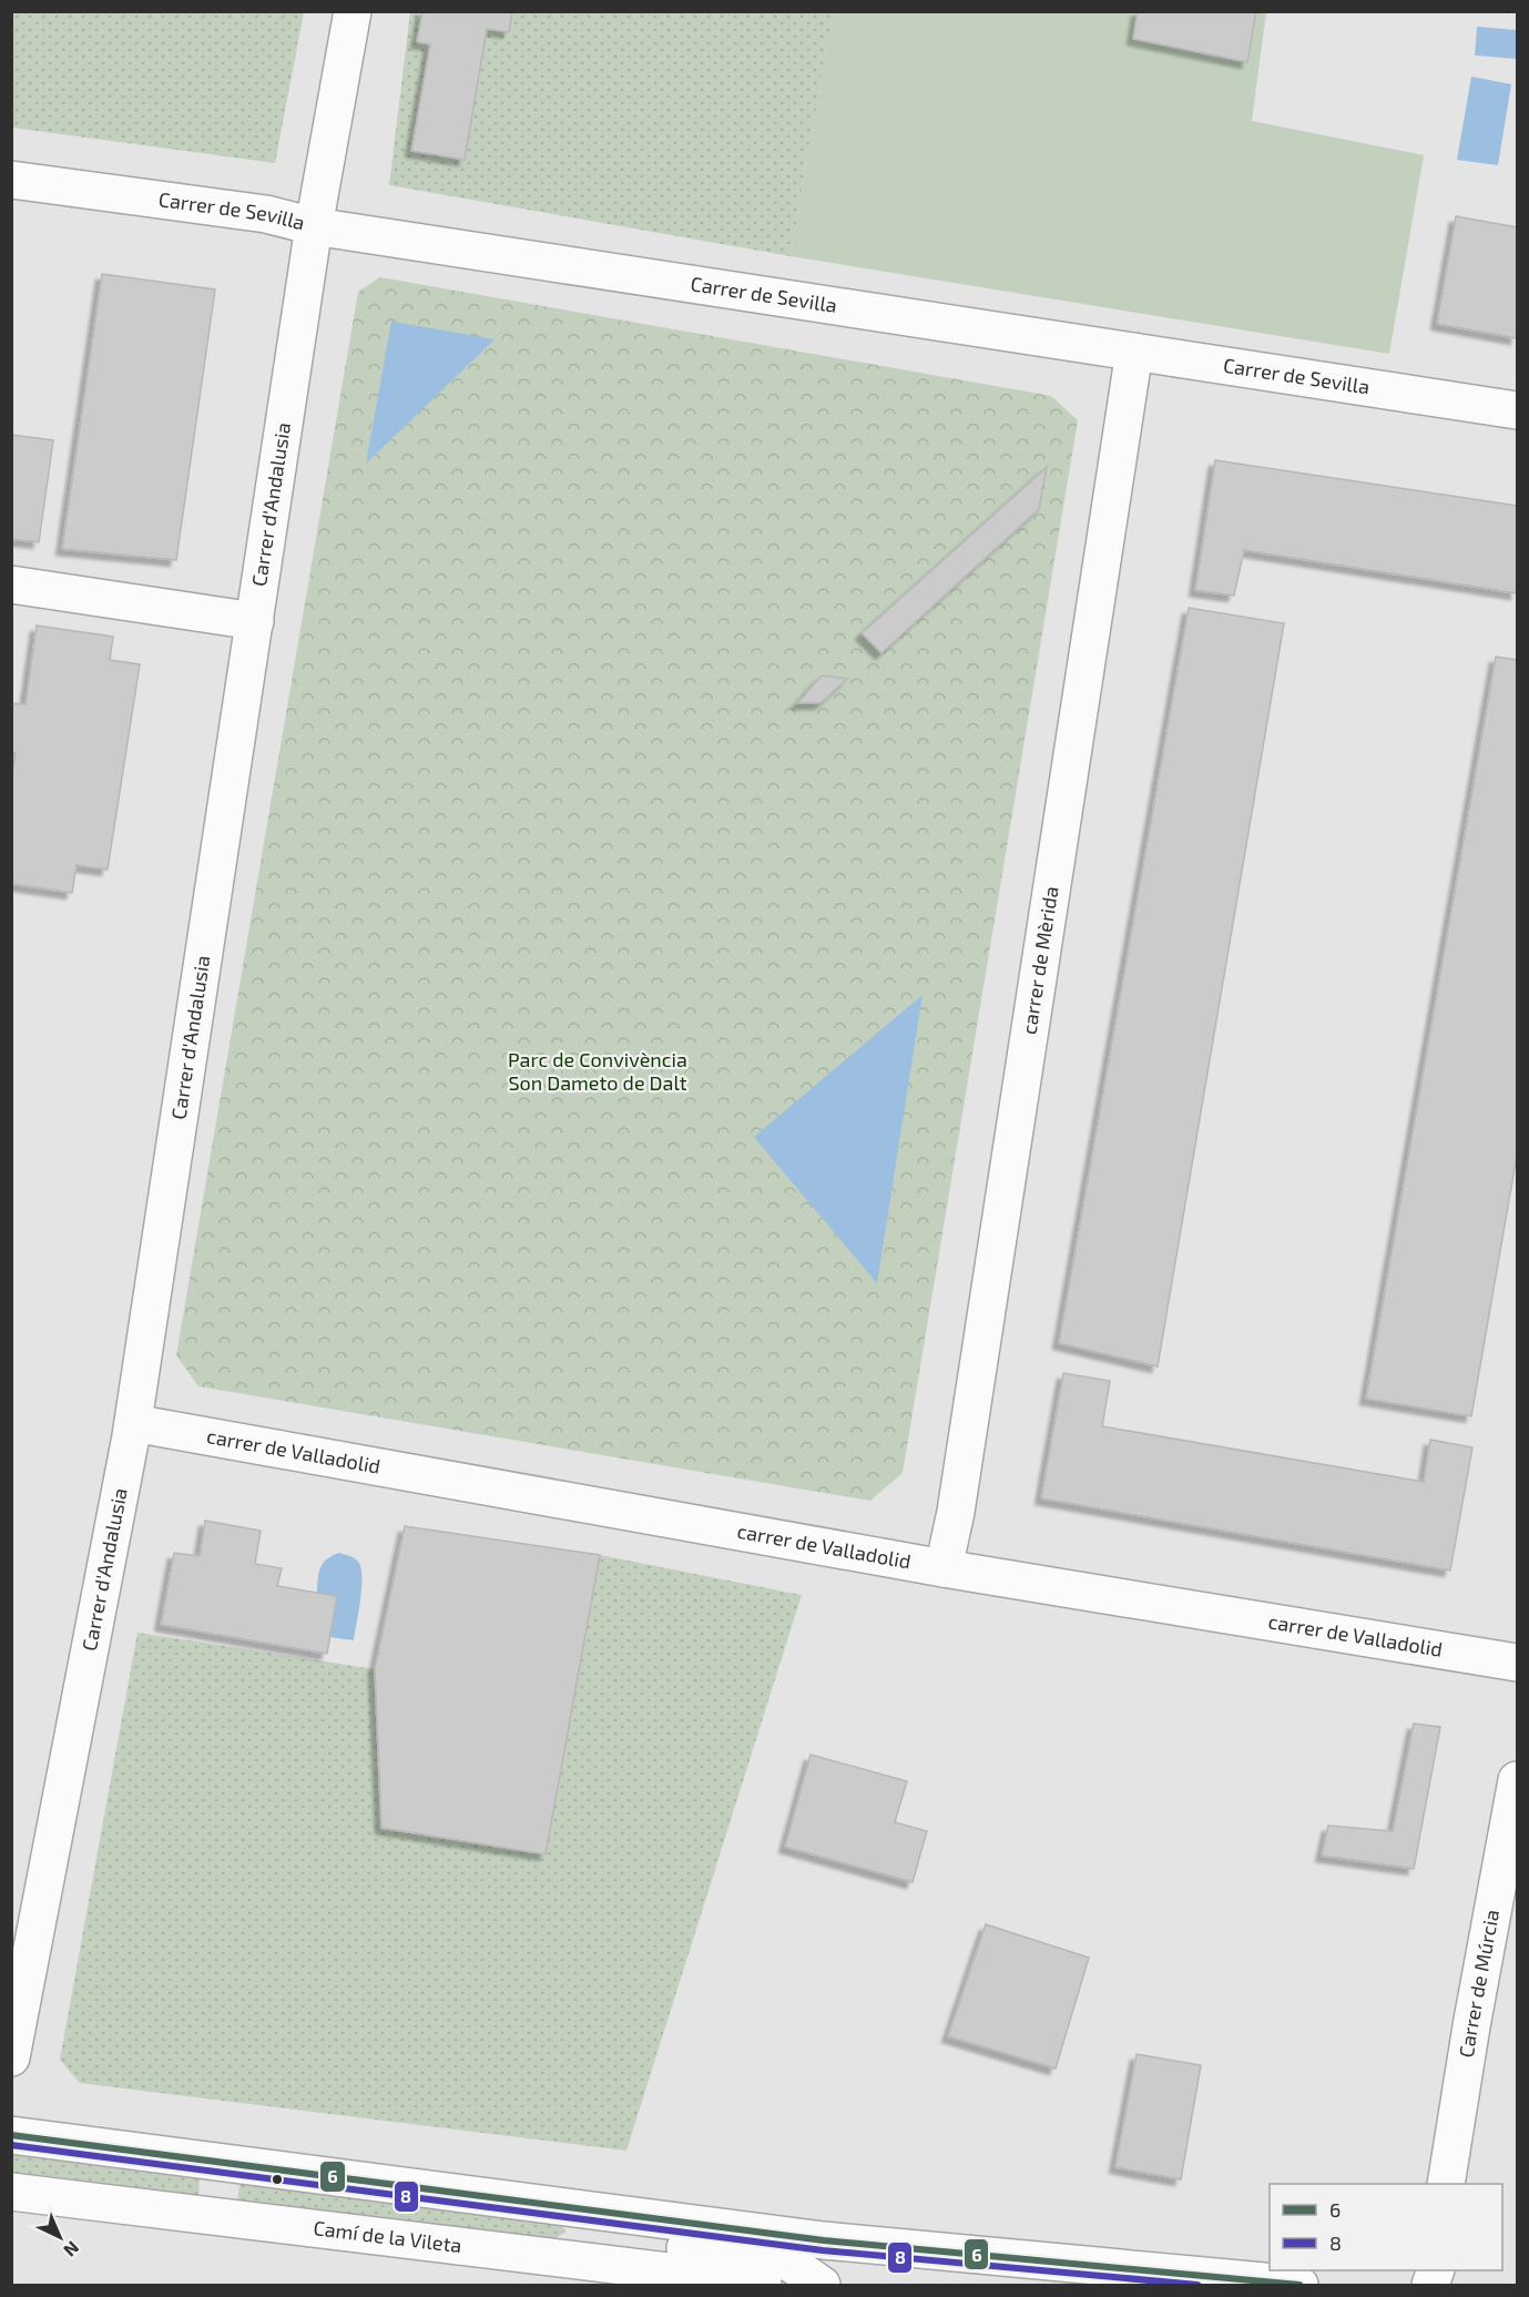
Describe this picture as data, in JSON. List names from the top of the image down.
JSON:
{
  "streets": {
    "street": [
      "Carrer de Sevilla",
      "Carrer d'Andalusia",
      "carrer de Mèrida",
      "carrer de Valladolid",
      "Carrer de Múrcia",
      "Camí de la Vileta"
    ]
  },
  "crossings": [
    ["Carrer de Sevilla", "Carrer d'Andalusia"],
    ["Carrer de Sevilla", "carrer de Mèrida"],
    ["Carrer d'Andalusia", "carrer de Valladolid"],
    ["carrer de Mèrida", "carrer de Valladolid"]
  ],
  "parks": ["Parc de Convivència Son Dameto de Dalt"],
  "lines": ["transit line 6", "transit line 8"],
  "legend": ["6", "8"],
  "north": "bottom right"
}
